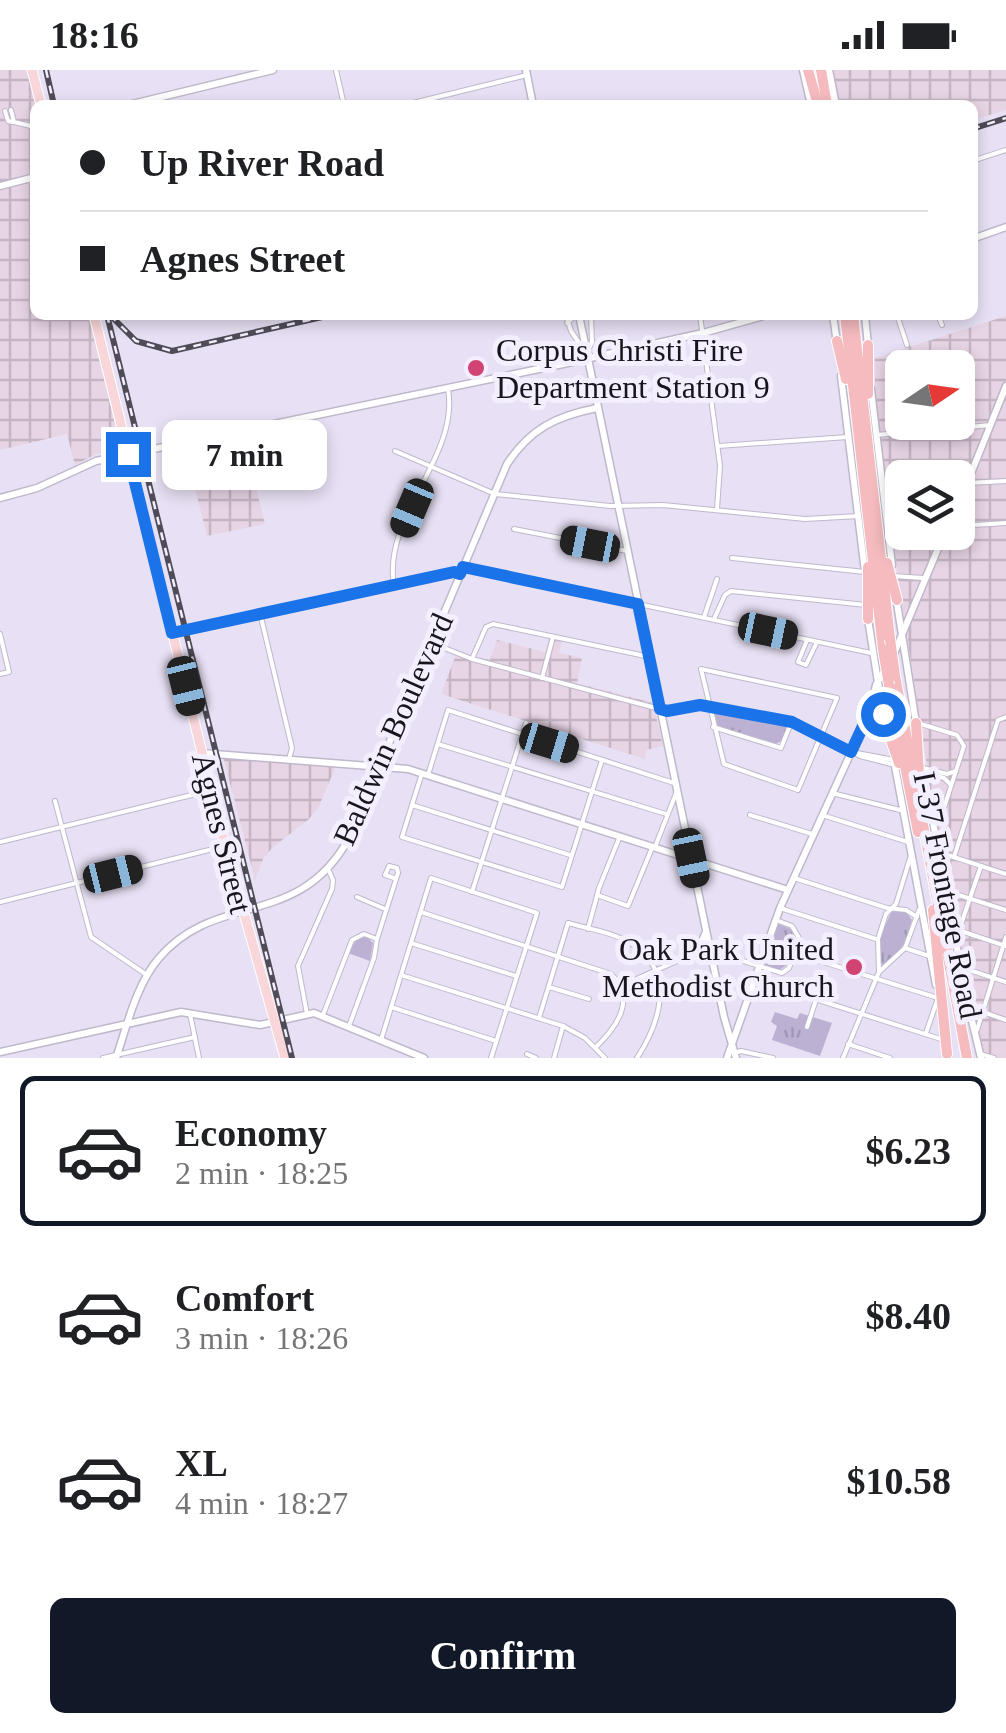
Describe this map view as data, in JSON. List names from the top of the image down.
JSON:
{
  "streets": {
    "main road": ["Baldwin Boulevard", "Agnes Street", "I-37 Frontage Road"]
  },
  "crossings": [
    ["Baldwin Boulevard", "Agnes Street"]
  ],
  "places": ["Corpus Christi Fire Department Station 9", "Oak Park United Methodist Church"],
  "north": "right",
  "page": {
    "status": "18:16",
    "banner": ["Up River Road", "Agnes Street"],
    "bubble": "7 min",
    "list": [
      {
        "name": "Economy",
        "note": "2 min · 18:25",
        "value": "$6.23"
      },
      {
        "name": "Comfort",
        "note": "3 min · 18:26",
        "value": "$8.40"
      },
      {
        "name": "XL",
        "note": "4 min · 18:27",
        "value": "$10.58"
      }
    ],
    "buttons": "Confirm"
  }
}
